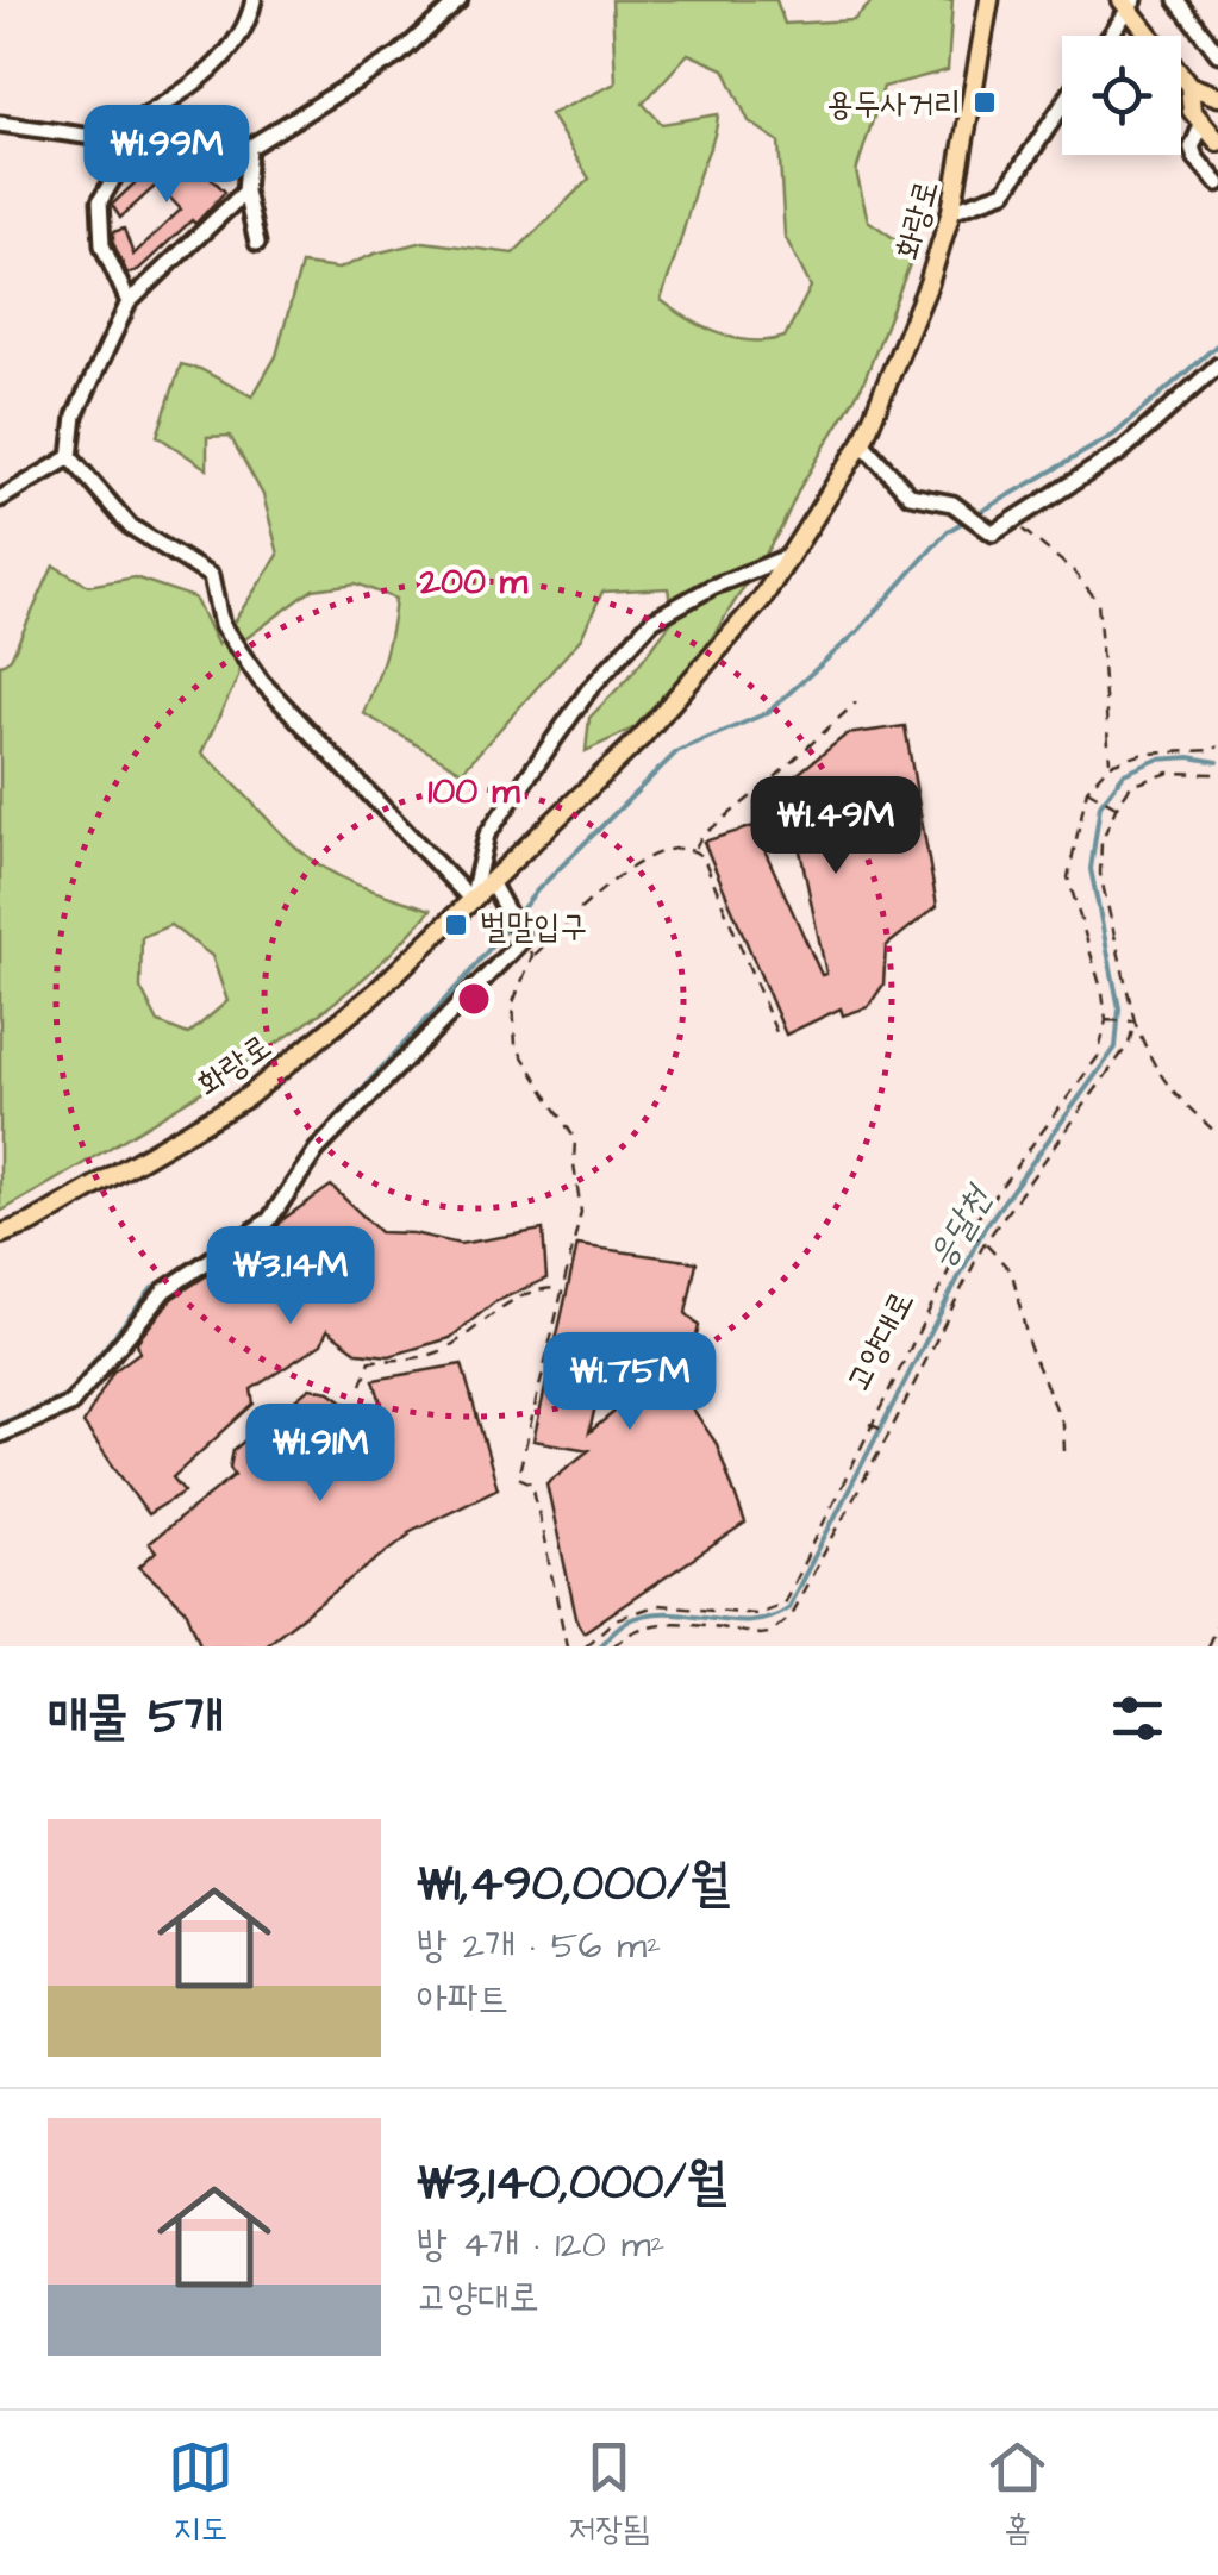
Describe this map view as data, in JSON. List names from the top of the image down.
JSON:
{
  "streets": {
    "main road": ["화랑로"],
    "path": ["고양대로"]
  },
  "water": ["응달천"],
  "places": {
    "transit": ["용두사거리", "벌말입구"]
  },
  "page": {
    "price": [
      "₩1.99M",
      "₩1.49M",
      "₩3.14M",
      "₩1.75M",
      "₩1.91M"
    ],
    "heading": "매물 5개",
    "list": [
      {
        "name": "₩1,490,000/월",
        "note": "방 2개 · 56 m² · 아파트"
      },
      {
        "name": "₩3,140,000/월",
        "note": "방 4개 · 120 m² · 고양대로"
      }
    ],
    "tabs": ["지도", "저장됨", "홈"]
  },
  "rings": ["200 m", "100 m"]
}
